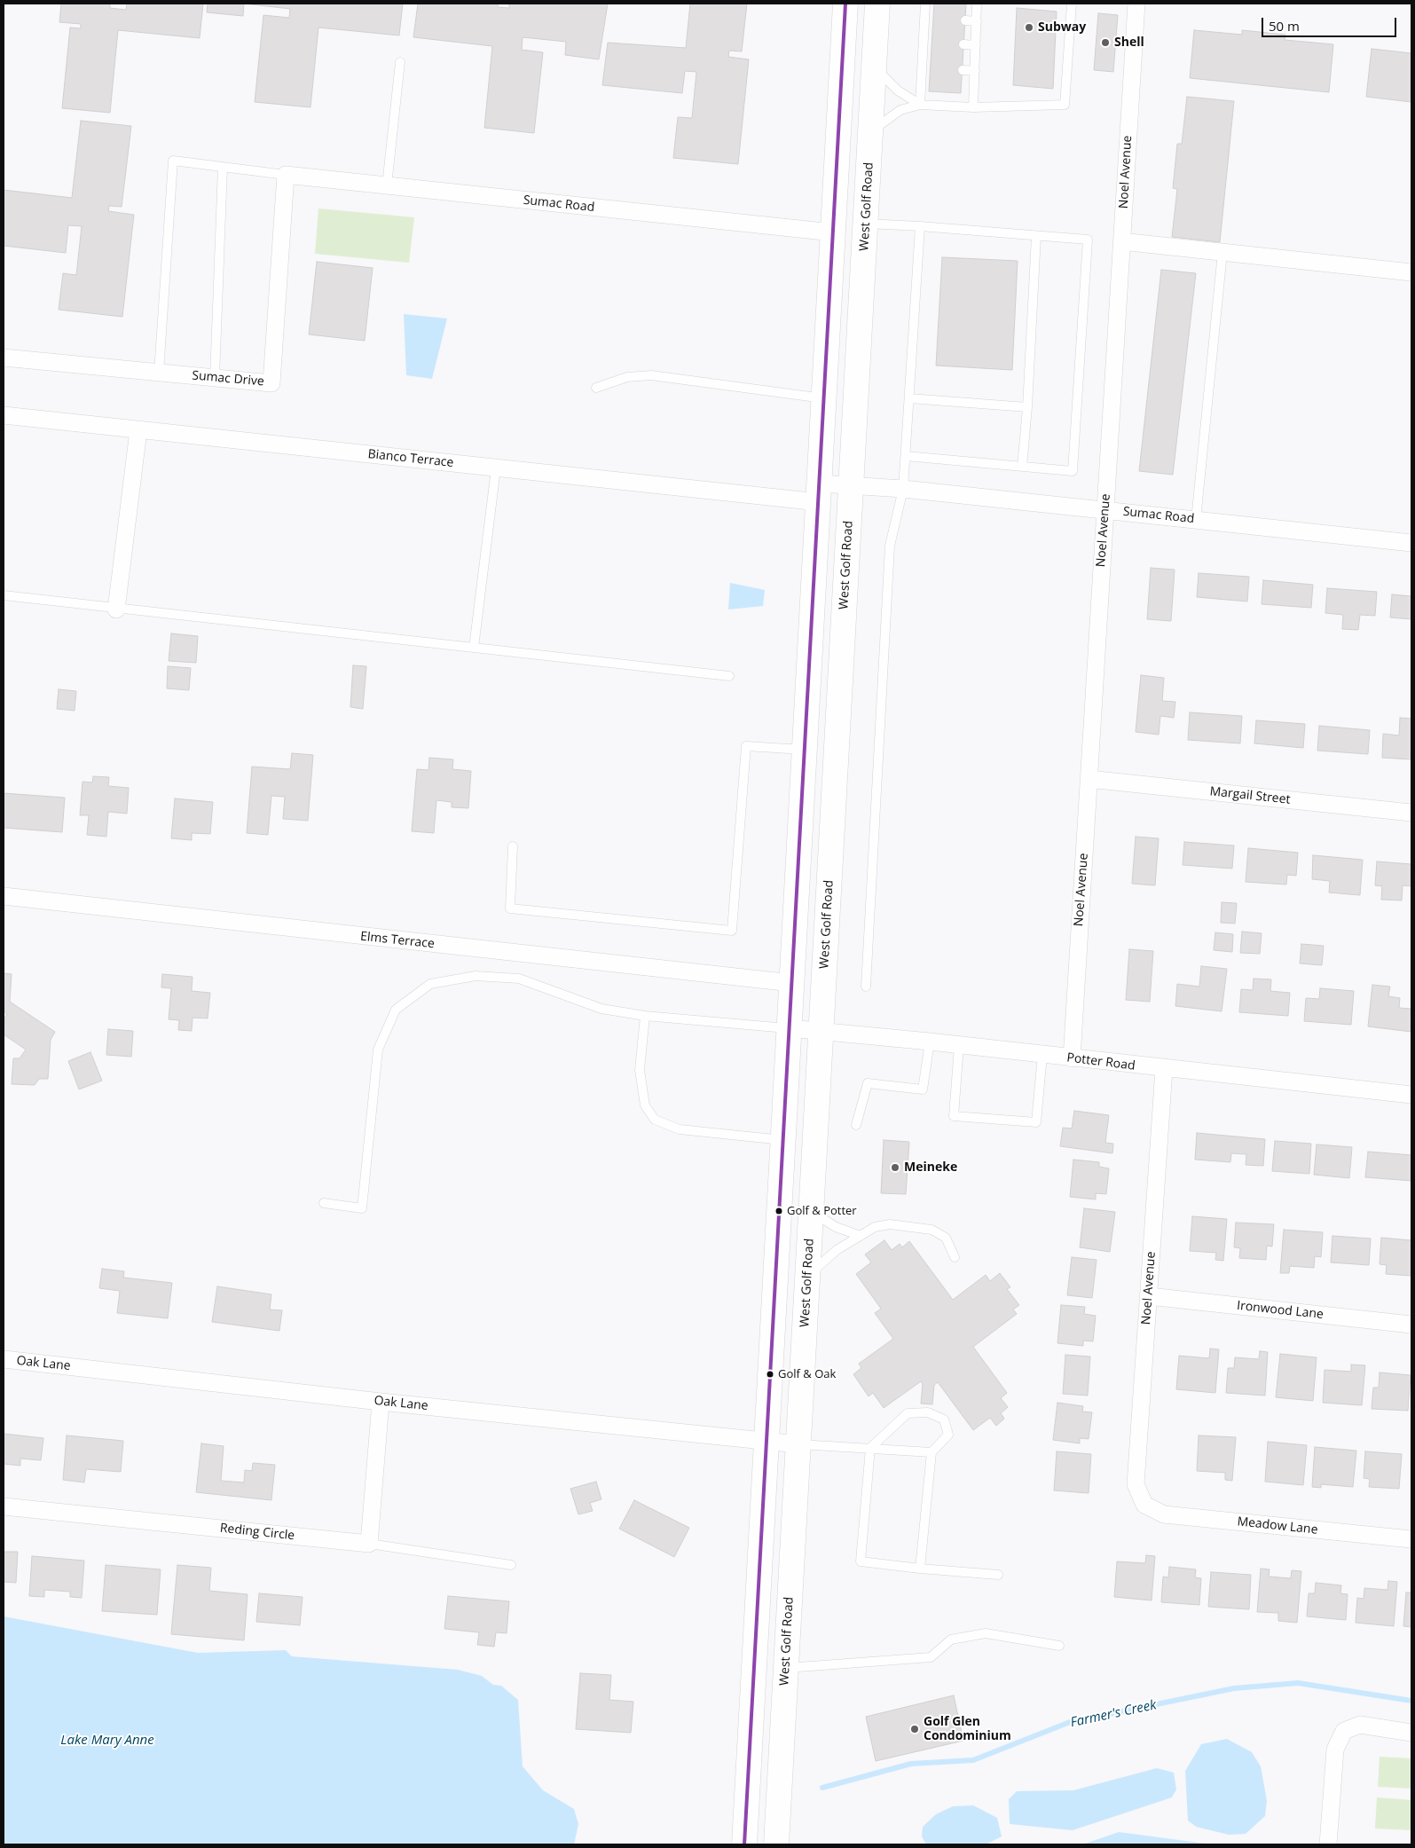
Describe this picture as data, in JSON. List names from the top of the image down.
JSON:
{
  "streets": {
    "main road": ["West Golf Road"],
    "street": [
      "Noel Avenue",
      "Sumac Road",
      "Sumac Drive",
      "Bianco Terrace",
      "Margail Street",
      "Elms Terrace",
      "Potter Road",
      "Ironwood Lane",
      "Oak Lane",
      "Meadow Lane",
      "Reding Circle"
    ]
  },
  "crossings": [
    ["Noel Avenue", "Sumac Road"],
    ["Noel Avenue", "Margail Street"],
    ["Noel Avenue", "Potter Road"],
    ["Noel Avenue", "Ironwood Lane"],
    ["Noel Avenue", "Meadow Lane"],
    ["Sumac Road", "West Golf Road"],
    ["Sumac Road", "Sumac Drive"],
    ["Sumac Road", "Bianco Terrace"],
    ["West Golf Road", "Bianco Terrace"],
    ["West Golf Road", "Potter Road"],
    ["West Golf Road", "Oak Lane"]
  ],
  "water": ["Farmer's Creek", "Lake Mary Anne"],
  "places": [
    "Subway",
    "Shell",
    "Meineke",
    "Golf & Potter",
    "Golf & Oak",
    "Golf Glen Condominium"
  ],
  "scale_bar": "50 m"
}
